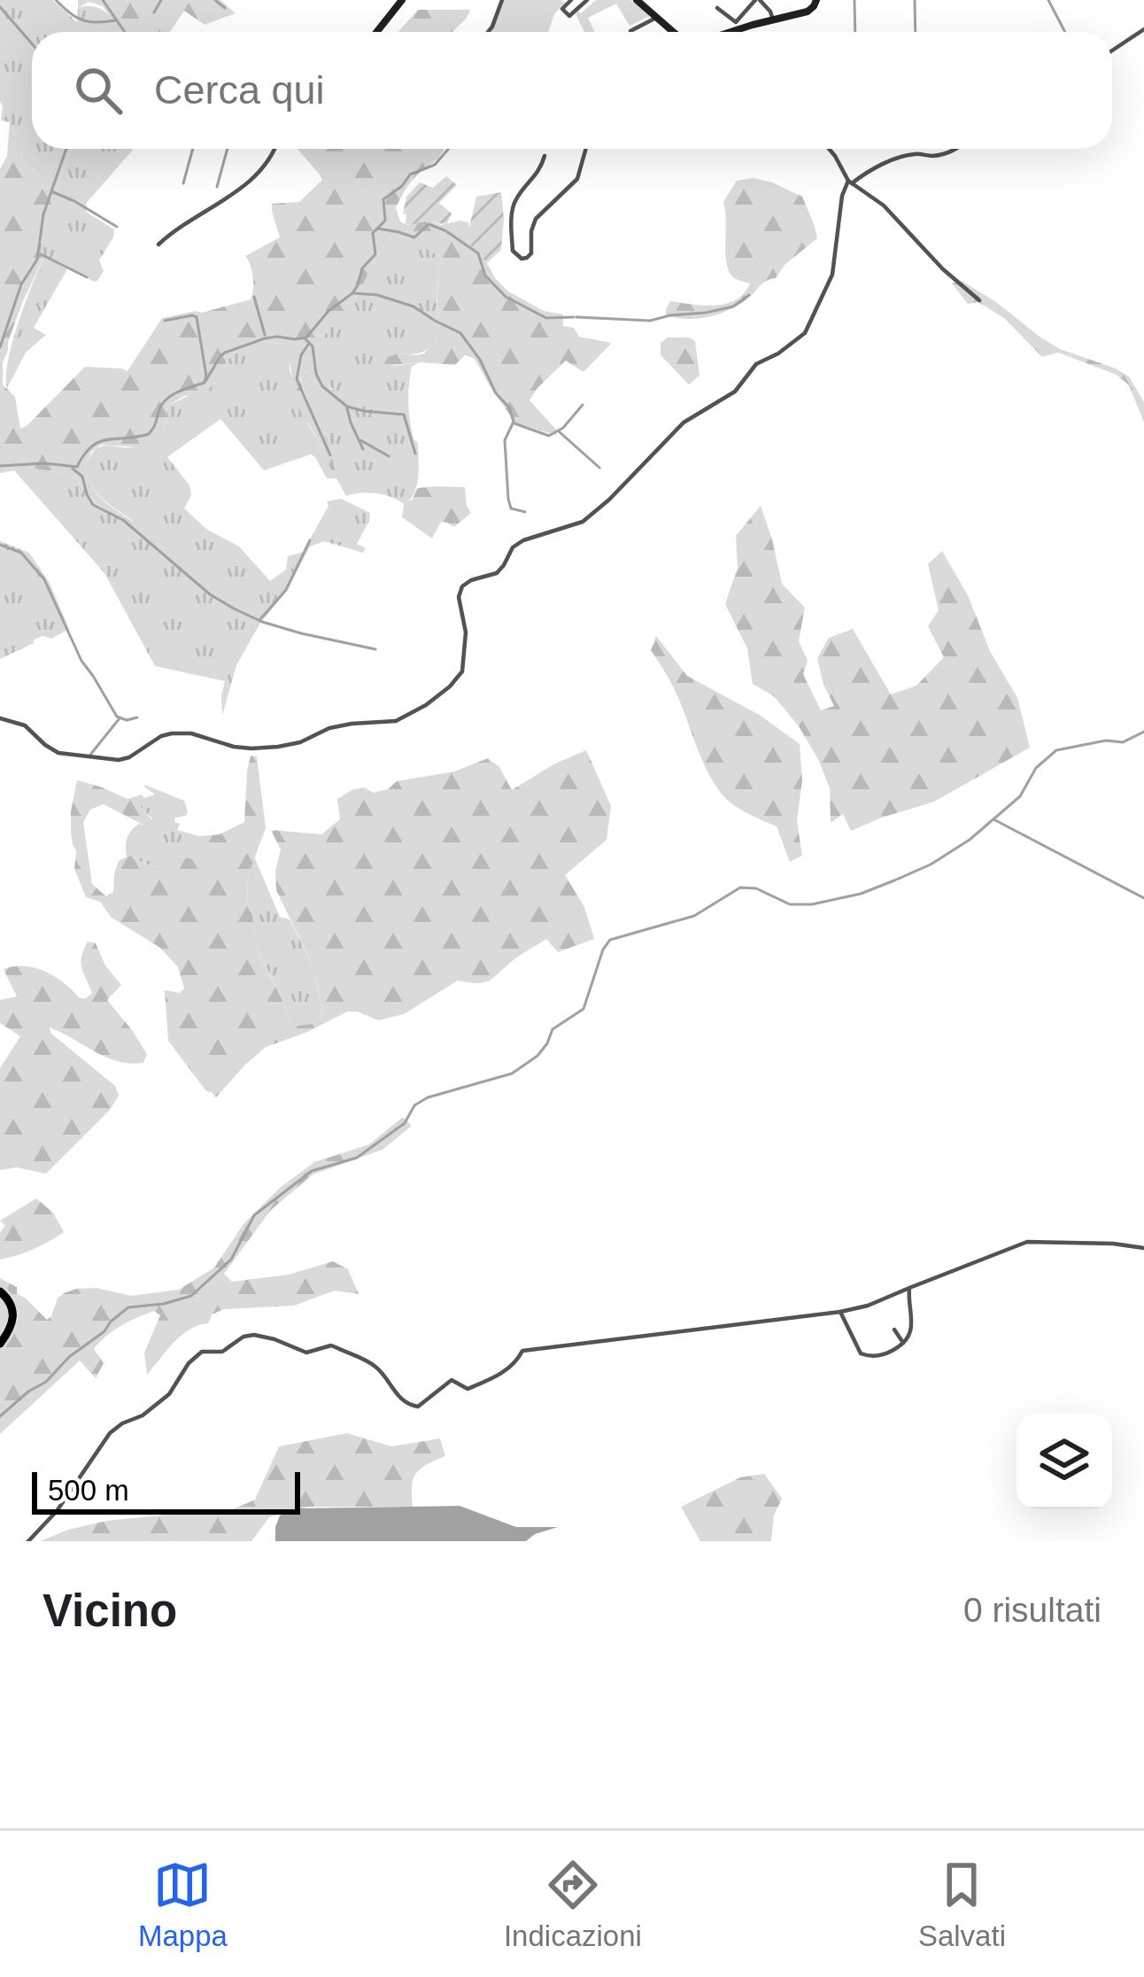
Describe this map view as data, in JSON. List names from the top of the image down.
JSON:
{
  "scale_bar": "500 m",
  "page": {
    "search": "Cerca qui",
    "scale": "500 m",
    "heading": ["Vicino", "0 risultati"],
    "nav": ["Mappa", "Indicazioni", "Salvati"]
  }
}
